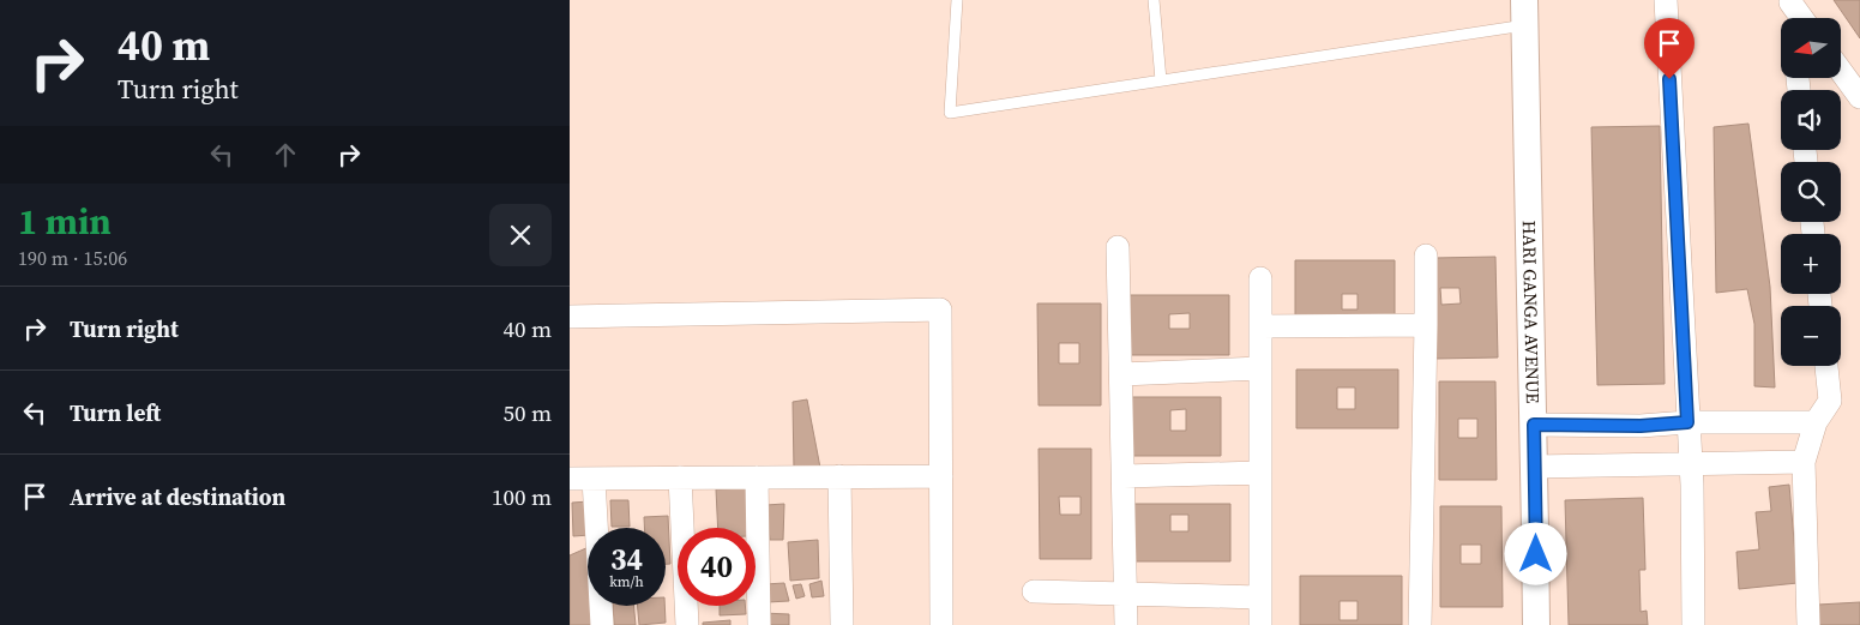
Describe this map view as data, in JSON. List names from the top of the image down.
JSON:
{
  "streets": {
    "street": ["HARI GANGA AVENUE"]
  },
  "north": "left",
  "page": {
    "turn": ["40 m", "Turn right"],
    "map_buttons": ["+", "−"],
    "heading": ["1 min", "190 m · 15:06"],
    "list": [
      {
        "name": "Turn right",
        "value": "40 m"
      },
      {
        "name": "Turn left",
        "value": "50 m"
      },
      {
        "name": "Arrive at destination",
        "value": "100 m"
      }
    ],
    "speed": "34 km/h",
    "limit": "40"
  }
}
